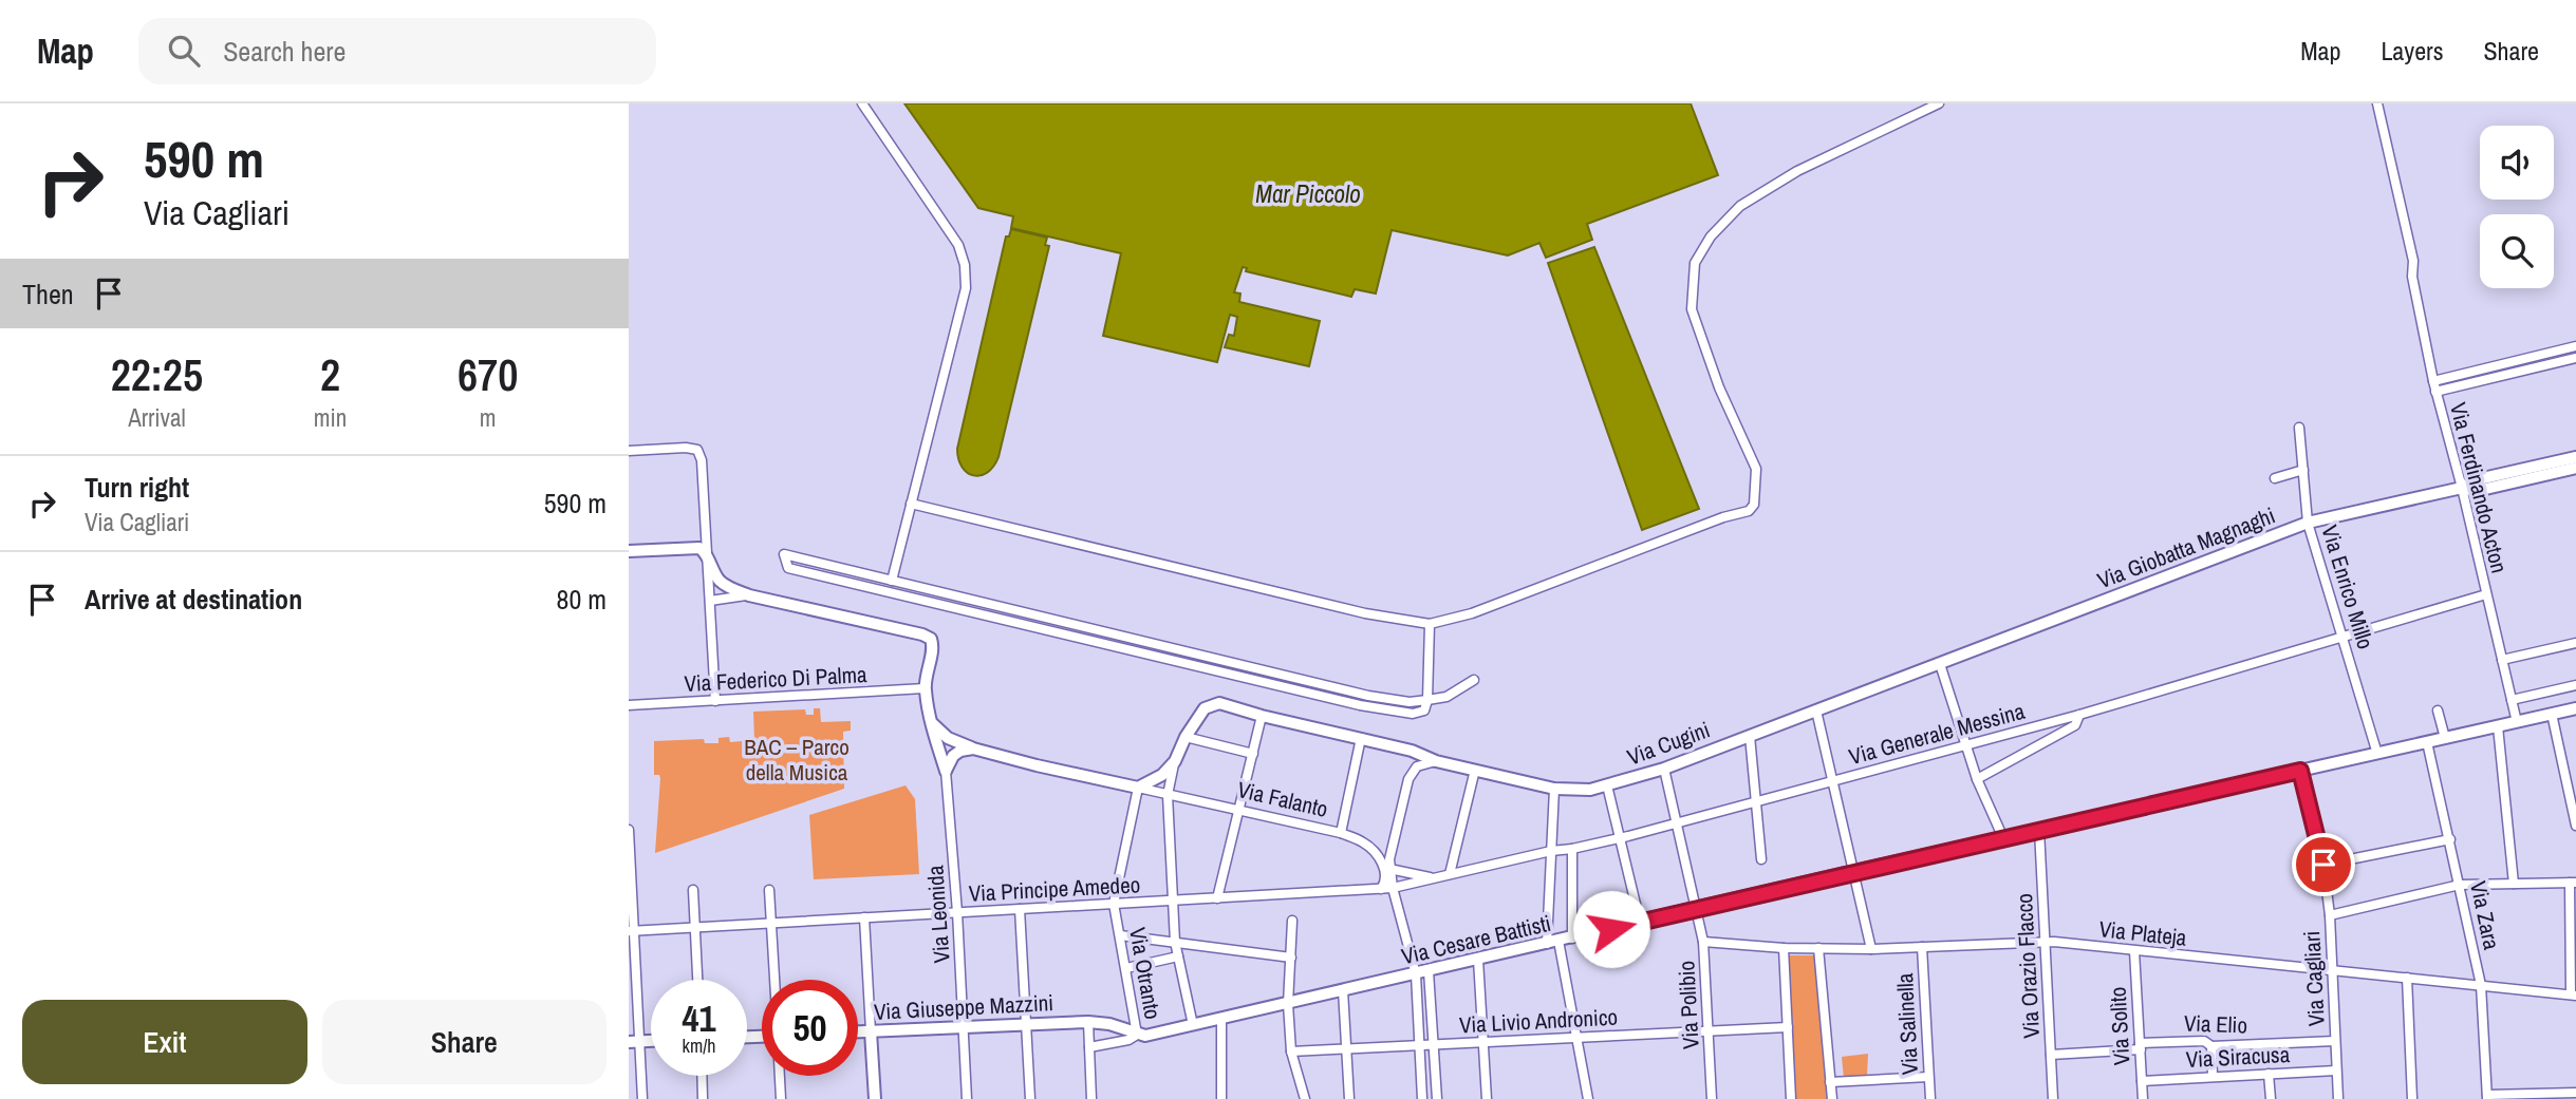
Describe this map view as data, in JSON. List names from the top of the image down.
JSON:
{
  "streets": {
    "main road": [
      "Via Giobatta Magnaghi",
      "Via Cugini",
      "Via Falanto",
      "Via Cesare Battisti",
      "Via Giuseppe Mazzini"
    ],
    "street": [
      "Via Ferdinando Acton",
      "Via Enrico Millo",
      "Via Federico Di Palma",
      "Via Generale Messina",
      "Via Principe Amedeo",
      "Via Leonida",
      "Via Zara",
      "Via Plateja",
      "Via Orazio Flacco",
      "Via Otranto",
      "Via Cagliari",
      "Via Polibio",
      "Via Livio Andronico",
      "Via Salinella",
      "Via Elio",
      "Via Solìto",
      "Via Siracusa"
    ]
  },
  "crossings": [
    ["Via Ferdinando Acton", "Via Giobatta Magnaghi"],
    ["Via Ferdinando Acton", "Via Generale Messina"],
    ["Via Ferdinando Acton", "Via Cesare Battisti"],
    ["Via Giobatta Magnaghi", "Via Enrico Millo"],
    ["Via Giobatta Magnaghi", "Via Cugini"],
    ["Via Enrico Millo", "Via Generale Messina"],
    ["Via Enrico Millo", "Via Cesare Battisti"],
    ["Via Generale Messina", "Via Principe Amedeo"],
    ["Via Generale Messina", "Via Polibio"],
    ["Via Cugini", "Via Polibio"],
    ["Via Falanto", "Via Otranto"],
    ["Via Principe Amedeo", "Via Leonida"],
    ["Via Principe Amedeo", "Via Otranto"],
    ["Via Leonida", "Via Giuseppe Mazzini"],
    ["Via Zara", "Via Plateja"],
    ["Via Zara", "Via Cesare Battisti"],
    ["Via Plateja", "Via Orazio Flacco"],
    ["Via Plateja", "Via Cagliari"],
    ["Via Plateja", "Via Polibio"],
    ["Via Plateja", "Via Salinella"],
    ["Via Plateja", "Via Solìto"],
    ["Via Cesare Battisti", "Via Orazio Flacco"],
    ["Via Cesare Battisti", "Via Otranto"],
    ["Via Cesare Battisti", "Via Cagliari"],
    ["Via Cesare Battisti", "Via Polibio"],
    ["Via Cesare Battisti", "Via Giuseppe Mazzini"],
    ["Via Orazio Flacco", "Via Elio"],
    ["Via Otranto", "Via Giuseppe Mazzini"],
    ["Via Cagliari", "Via Elio"],
    ["Via Cagliari", "Via Siracusa"],
    ["Via Polibio", "Via Livio Andronico"],
    ["Via Elio", "Via Solìto"],
    ["Via Solìto", "Via Siracusa"]
  ],
  "water": ["Mar Piccolo"],
  "parks": ["BAC – Parco della Musica"],
  "page": {
    "header": "Map",
    "search": "Search here",
    "nav": ["Map", "Layers", "Share"],
    "turn": ["590 m", "Via Cagliari"],
    "then": "Then",
    "eta": [
      "22:25",
      "Arrival",
      "2",
      "min",
      "670",
      "m"
    ],
    "list": [
      {
        "name": "Turn right",
        "note": "Via Cagliari",
        "value": "590 m"
      },
      {
        "name": "Arrive at destination",
        "value": "80 m"
      }
    ],
    "speed": "41 km/h",
    "limit": "50",
    "buttons": ["Exit", "Share"]
  }
}
